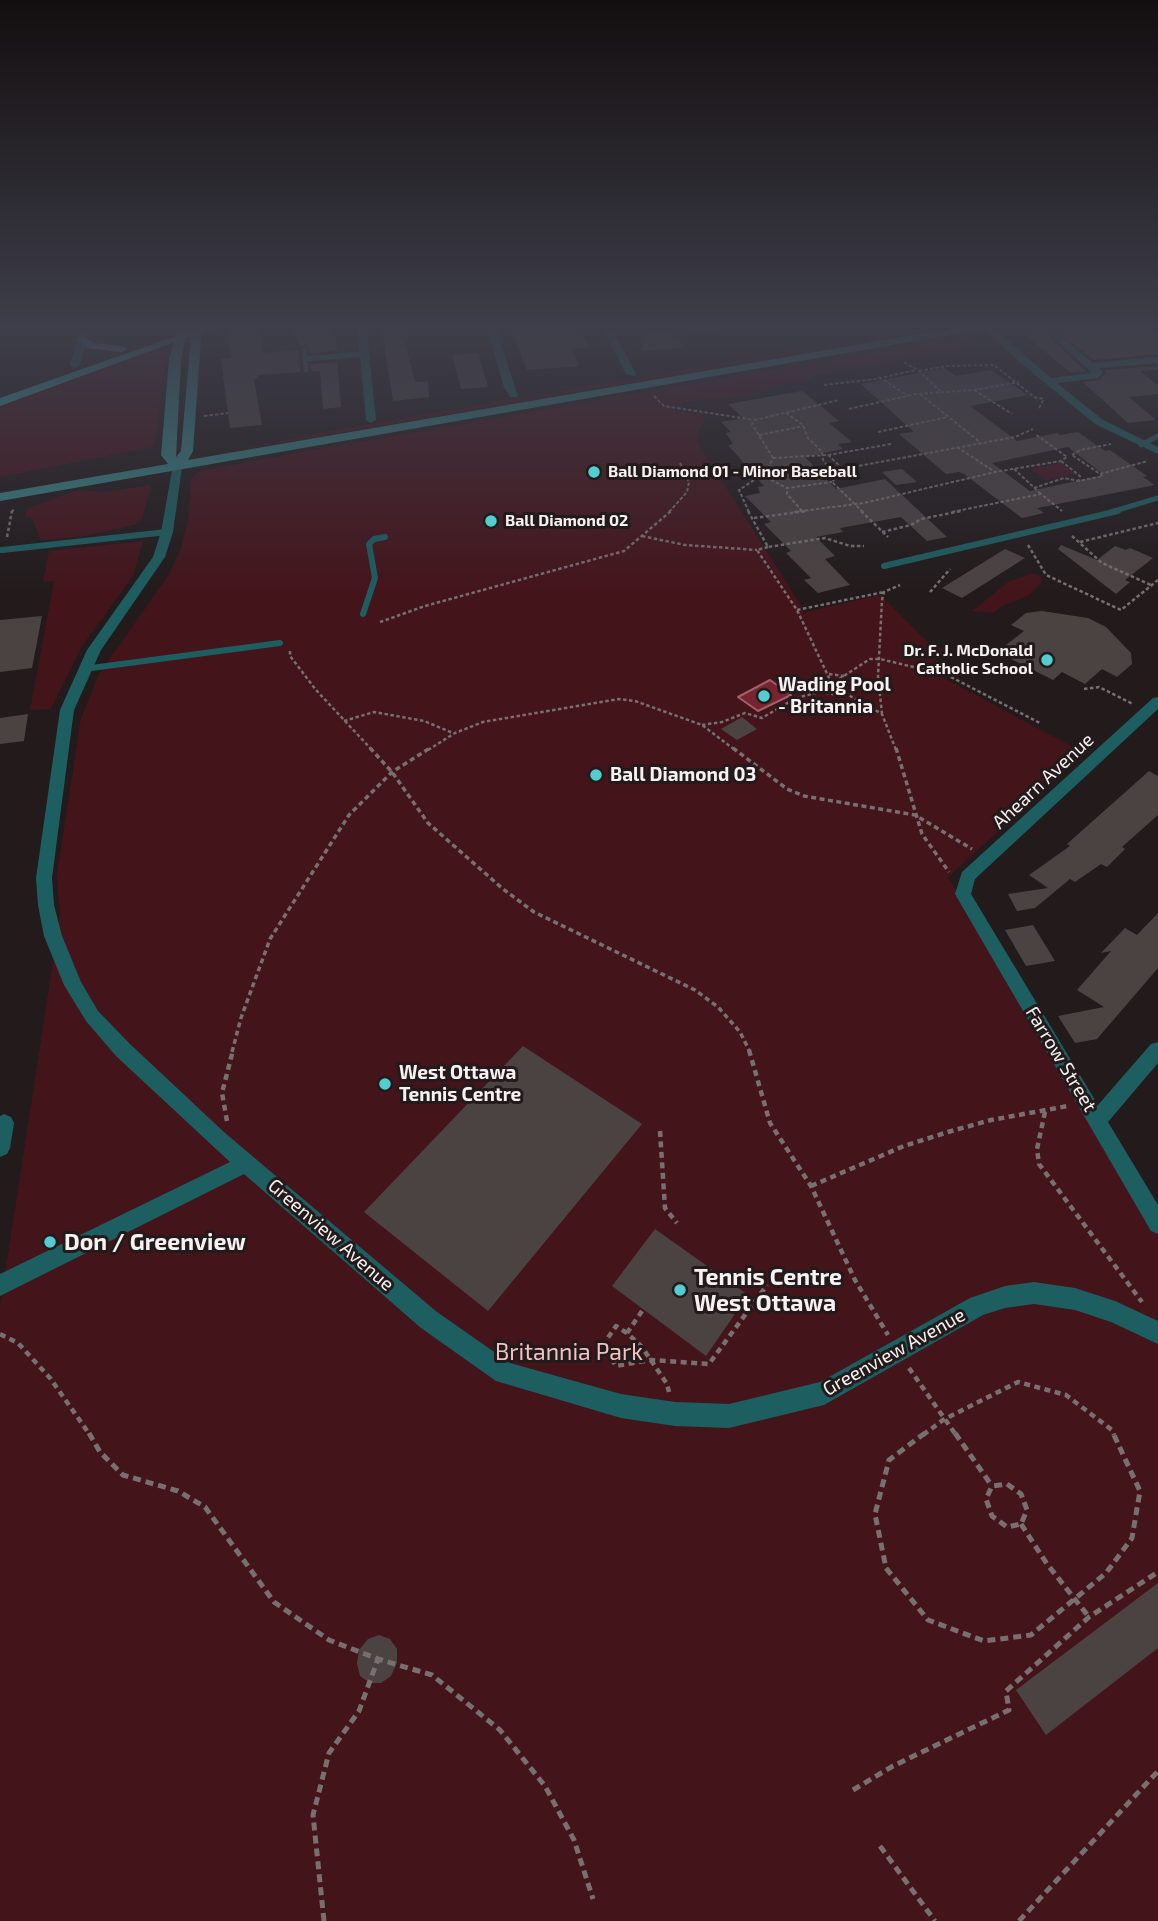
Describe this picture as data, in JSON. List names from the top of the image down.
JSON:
{
  "streets": {
    "street": ["Ahearn Avenue", "Farrow Street", "Greenview Avenue"]
  },
  "crossings": [
    ["Ahearn Avenue", "Farrow Street"]
  ],
  "parks": ["Britannia Park"],
  "places": [
    "Ball Diamond 01 - Minor Baseball",
    "Ball Diamond 02",
    "Dr. F. J. McDonald Catholic School",
    "Wading Pool - Britannia",
    "Ball Diamond 03",
    "West Ottawa Tennis Centre",
    "Don / Greenview",
    "Tennis Centre West Ottawa"
  ]
}
